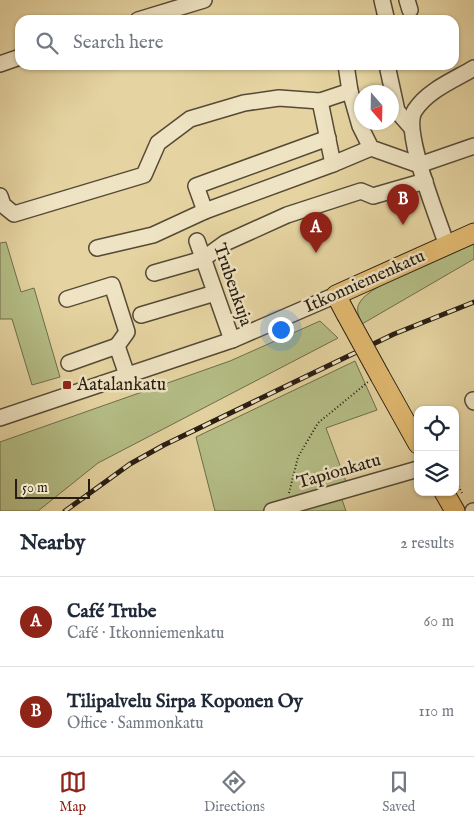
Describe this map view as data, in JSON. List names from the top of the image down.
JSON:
{
  "streets": {
    "main road": ["Itkonniemenkatu"],
    "street": ["Trubenkuja", "Tapionkatu"]
  },
  "crossings": [
    ["Itkonniemenkatu", "Trubenkuja"]
  ],
  "places": {
    "transit": ["Aatalankatu"]
  },
  "scale_bar": "50 m",
  "north": "bottom",
  "page": {
    "search": "Search here",
    "pins": ["B", "A"],
    "scale": "50 m",
    "heading": ["Nearby", "2 results"],
    "list": [
      {
        "mark": "A",
        "name": "Café Trube",
        "note": "Café · Itkonniemenkatu",
        "value": "60 m"
      },
      {
        "mark": "B",
        "name": "Tilipalvelu Sirpa Koponen Oy",
        "note": "Office · Sammonkatu",
        "value": "110 m"
      }
    ],
    "nav": ["Map", "Directions", "Saved"]
  }
}
